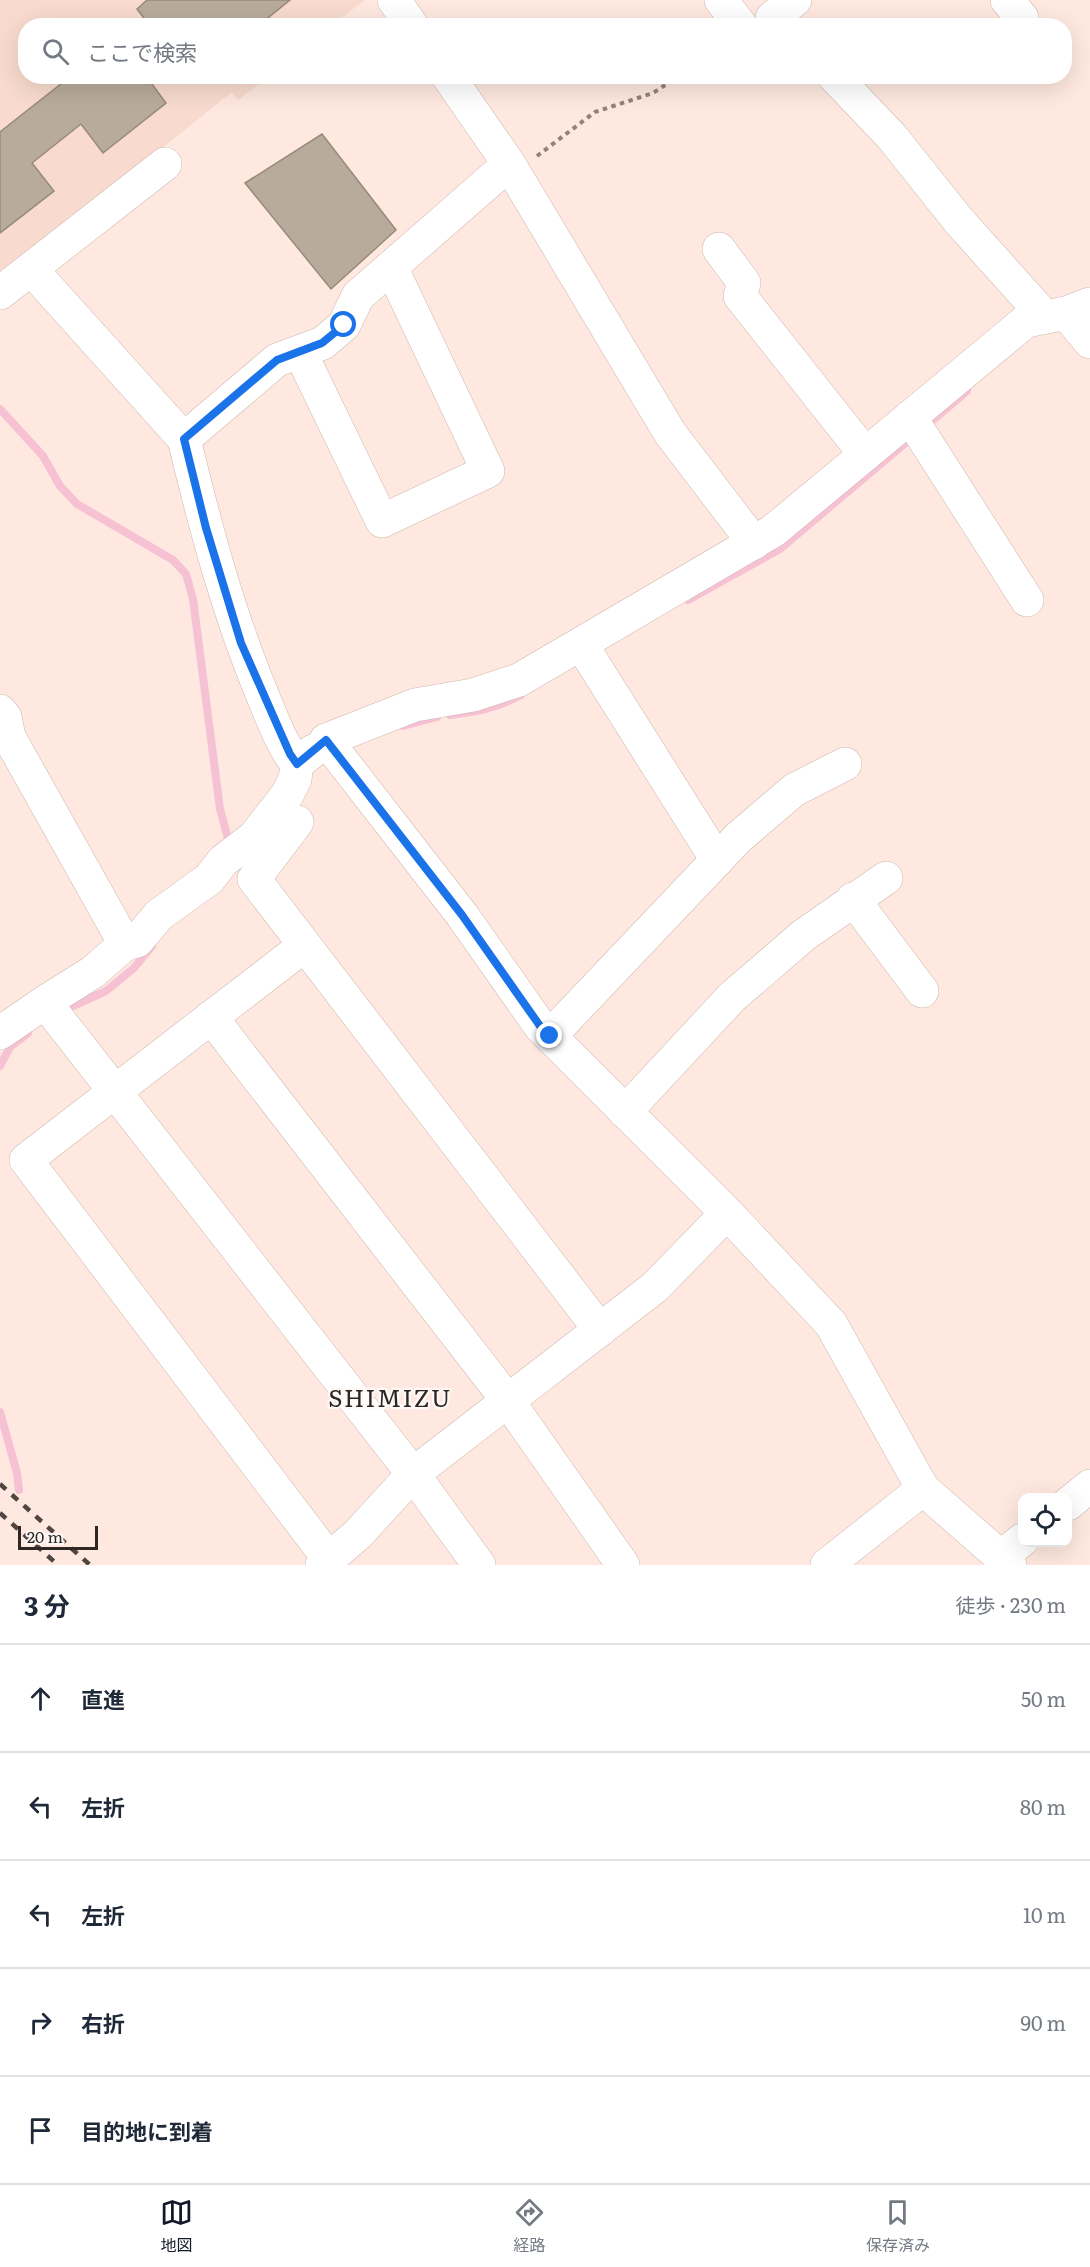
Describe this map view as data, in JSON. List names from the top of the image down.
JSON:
{
  "districts": ["SHIMIZU"],
  "scale_bar": "20 m",
  "page": {
    "search": "ここで検索",
    "scale": "20 m",
    "heading": ["3 分", "徒歩 · 230 m"],
    "list": [
      ["直進", "50 m"],
      ["左折", "80 m"],
      ["左折", "10 m"],
      ["右折", "90 m"],
      "目的地に到着"
    ],
    "nav": ["地図", "経路", "保存済み"]
  }
}
